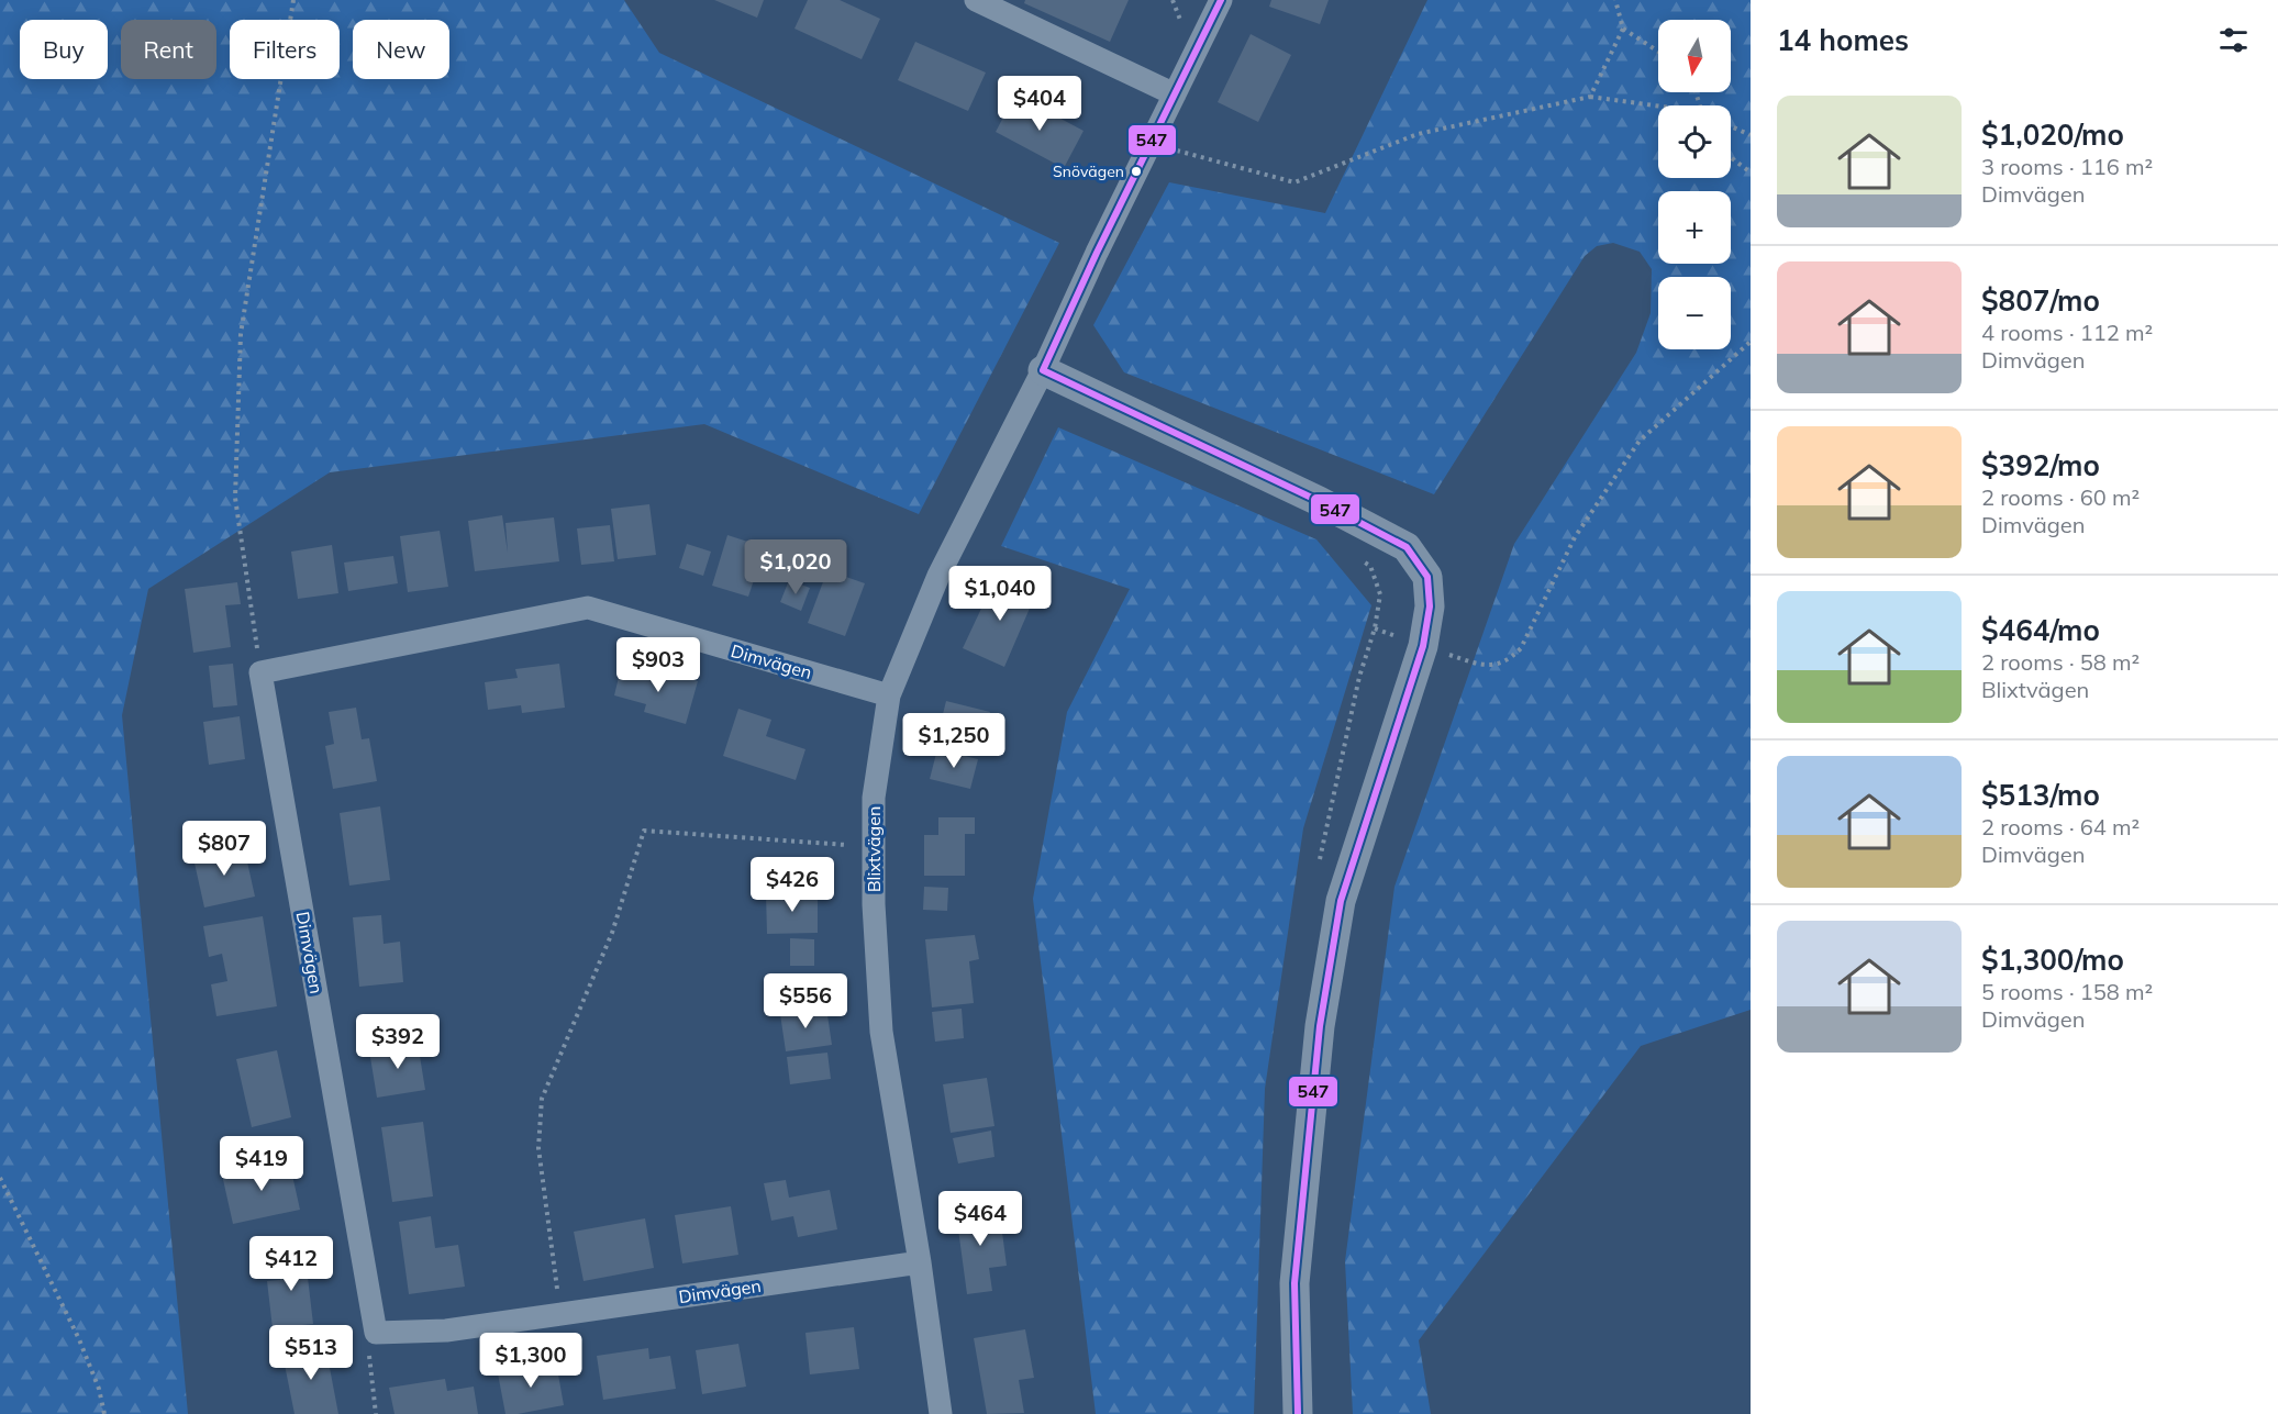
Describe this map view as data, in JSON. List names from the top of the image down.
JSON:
{
  "streets": {
    "street": ["Dimvägen", "Blixtvägen"]
  },
  "crossings": [
    ["Dimvägen", "Blixtvägen"]
  ],
  "places": ["Snövägen"],
  "lines": ["transit line 547"],
  "north": "bottom",
  "page": {
    "heading": "14 homes",
    "map_buttons": ["+", "−"],
    "chip": [
      "Buy",
      "Rent",
      "Filters",
      "New"
    ],
    "price": [
      "$404",
      "$1,020",
      "$1,040",
      "$903",
      "$1,250",
      "$807",
      "$426",
      "$556",
      "$392",
      "$419",
      "$464",
      "$412",
      "$513",
      "$1,300"
    ],
    "list": [
      {
        "name": "$1,020/mo",
        "note": "3 rooms · 116 m² · Dimvägen"
      },
      {
        "name": "$807/mo",
        "note": "4 rooms · 112 m² · Dimvägen"
      },
      {
        "name": "$392/mo",
        "note": "2 rooms · 60 m² · Dimvägen"
      },
      {
        "name": "$464/mo",
        "note": "2 rooms · 58 m² · Blixtvägen"
      },
      {
        "name": "$513/mo",
        "note": "2 rooms · 64 m² · Dimvägen"
      },
      {
        "name": "$1,300/mo",
        "note": "5 rooms · 158 m² · Dimvägen"
      }
    ]
  }
}
